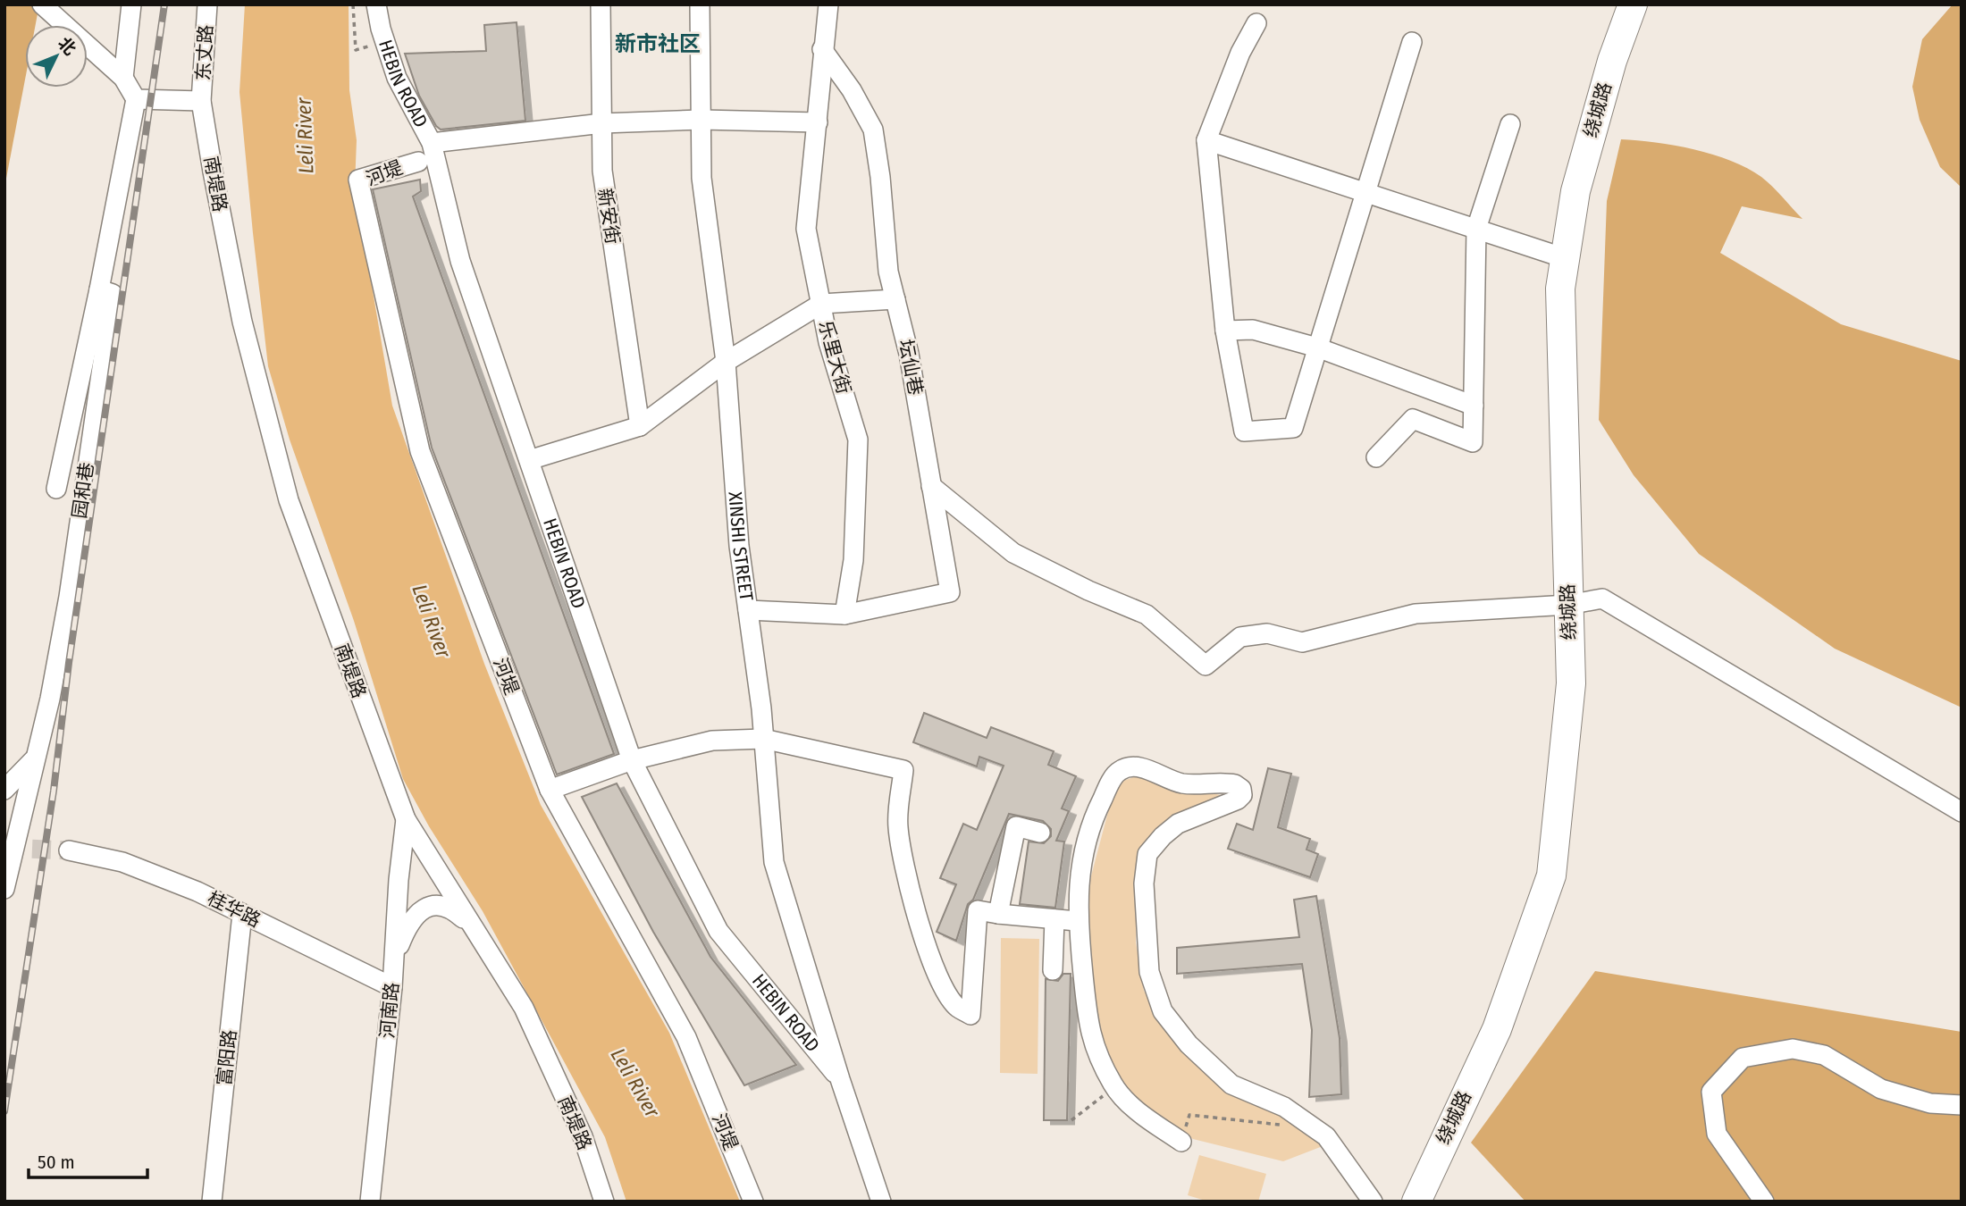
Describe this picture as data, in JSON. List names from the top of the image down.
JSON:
{
  "streets": {
    "highway": ["绕城路"],
    "street": [
      "东丈路",
      "HEBIN ROAD",
      "河堤",
      "南堤路",
      "新安街",
      "乐里大街",
      "坛仙巷",
      "园和巷",
      "XINSHI STREET",
      "桂华路",
      "河南路",
      "富阳路"
    ]
  },
  "crossings": [
    ["东丈路", "南堤路"],
    ["HEBIN ROAD", "XINSHI STREET"],
    ["南堤路", "河南路"],
    ["乐里大街", "坛仙巷"],
    ["桂华路", "河南路"],
    ["桂华路", "富阳路"]
  ],
  "districts": ["新市社区"],
  "water": ["Leli River"],
  "scale_bar": "50 m",
  "north": "top right"
}
